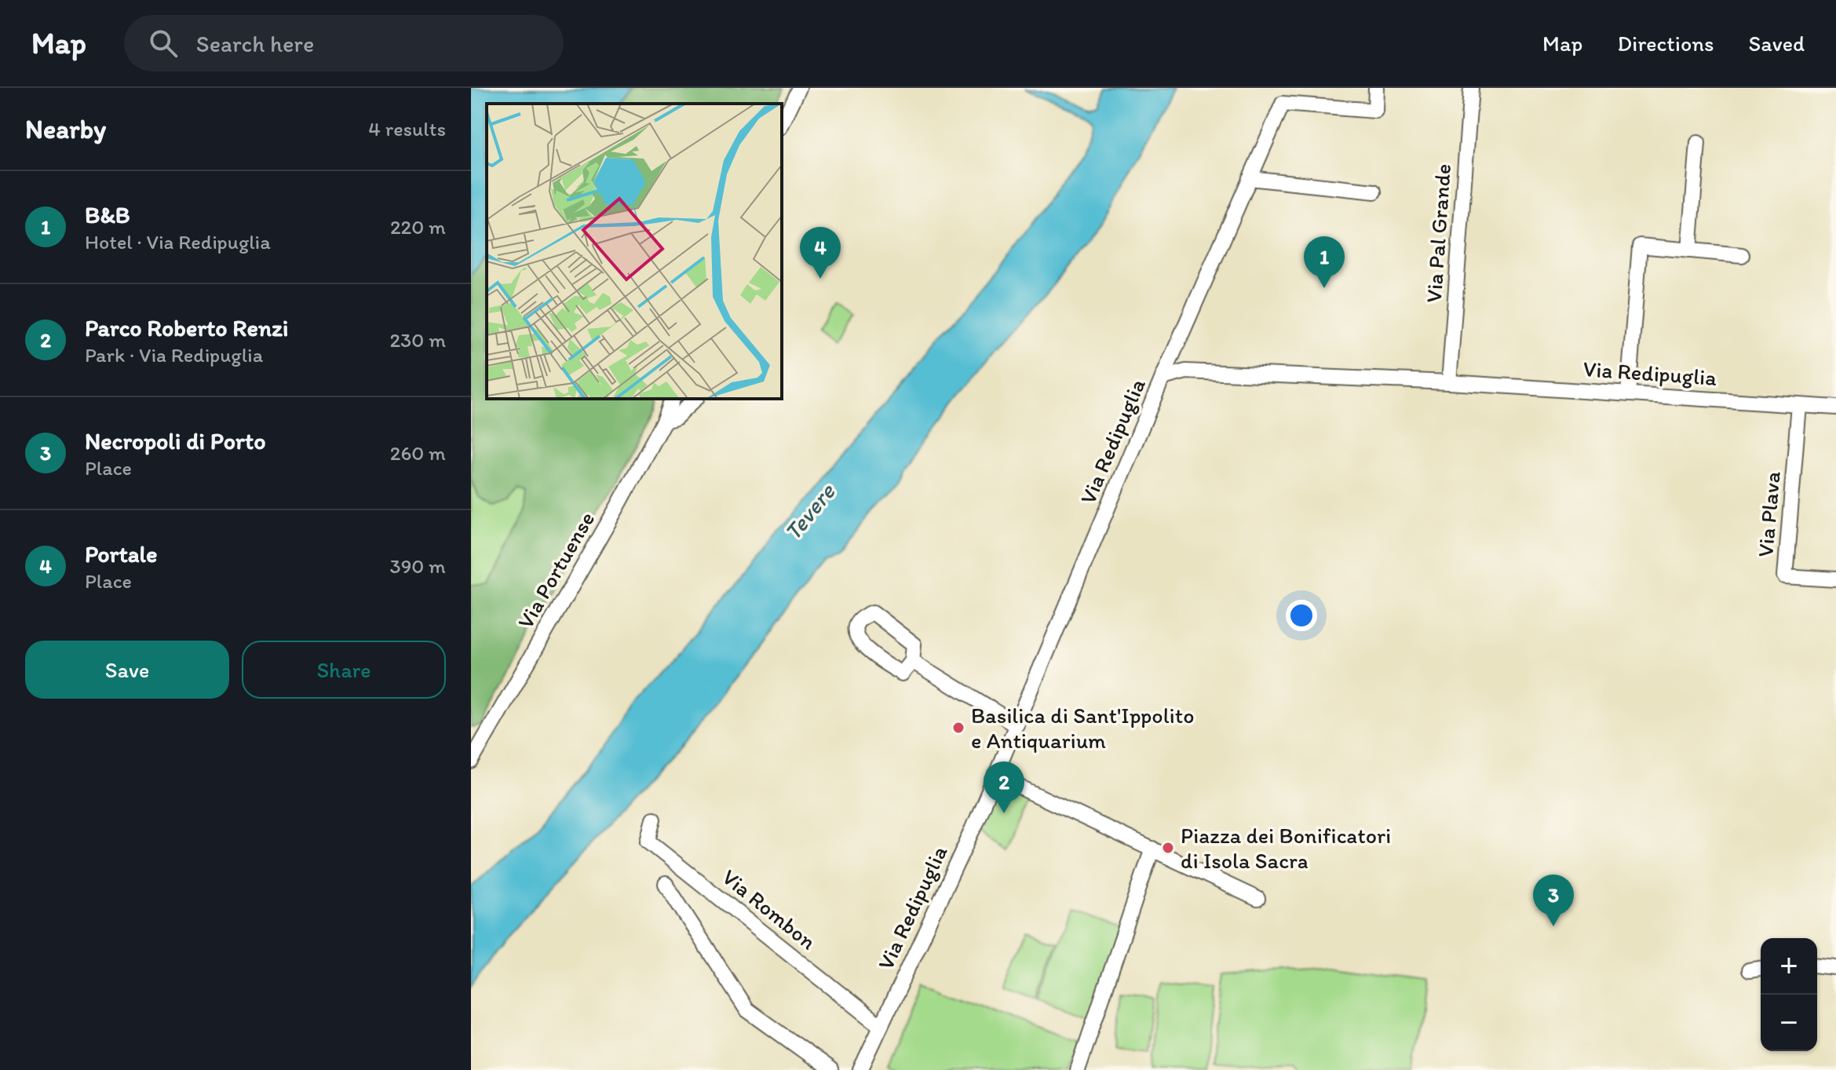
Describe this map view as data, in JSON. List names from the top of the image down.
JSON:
{
  "streets": {
    "street": [
      "Via Pal Grande",
      "Via Redipuglia",
      "Via Plava",
      "Via Portuense",
      "Via Rombon"
    ]
  },
  "crossings": [
    ["Via Pal Grande", "Via Redipuglia"],
    ["Via Redipuglia", "Via Plava"],
    ["Via Redipuglia", "Via Rombon"]
  ],
  "water": ["Tevere"],
  "places": ["Basilica di Sant'Ippolito e Antiquarium", "Piazza dei Bonificatori di Isola Sacra"],
  "page": {
    "header": "Map",
    "search": "Search here",
    "nav": ["Map", "Directions", "Saved"],
    "heading": ["Nearby", "4 results"],
    "list": [
      {
        "mark": "1",
        "name": "B&B",
        "note": "Hotel · Via Redipuglia",
        "value": "220 m"
      },
      {
        "mark": "2",
        "name": "Parco Roberto Renzi",
        "note": "Park · Via Redipuglia",
        "value": "230 m"
      },
      {
        "mark": "3",
        "name": "Necropoli di Porto",
        "note": "Place",
        "value": "260 m"
      },
      {
        "mark": "4",
        "name": "Portale",
        "note": "Place",
        "value": "390 m"
      }
    ],
    "pins": [
      "4",
      "1",
      "2",
      "3"
    ],
    "buttons": ["Save", "Share"],
    "map_buttons": ["+", "−"]
  }
}
